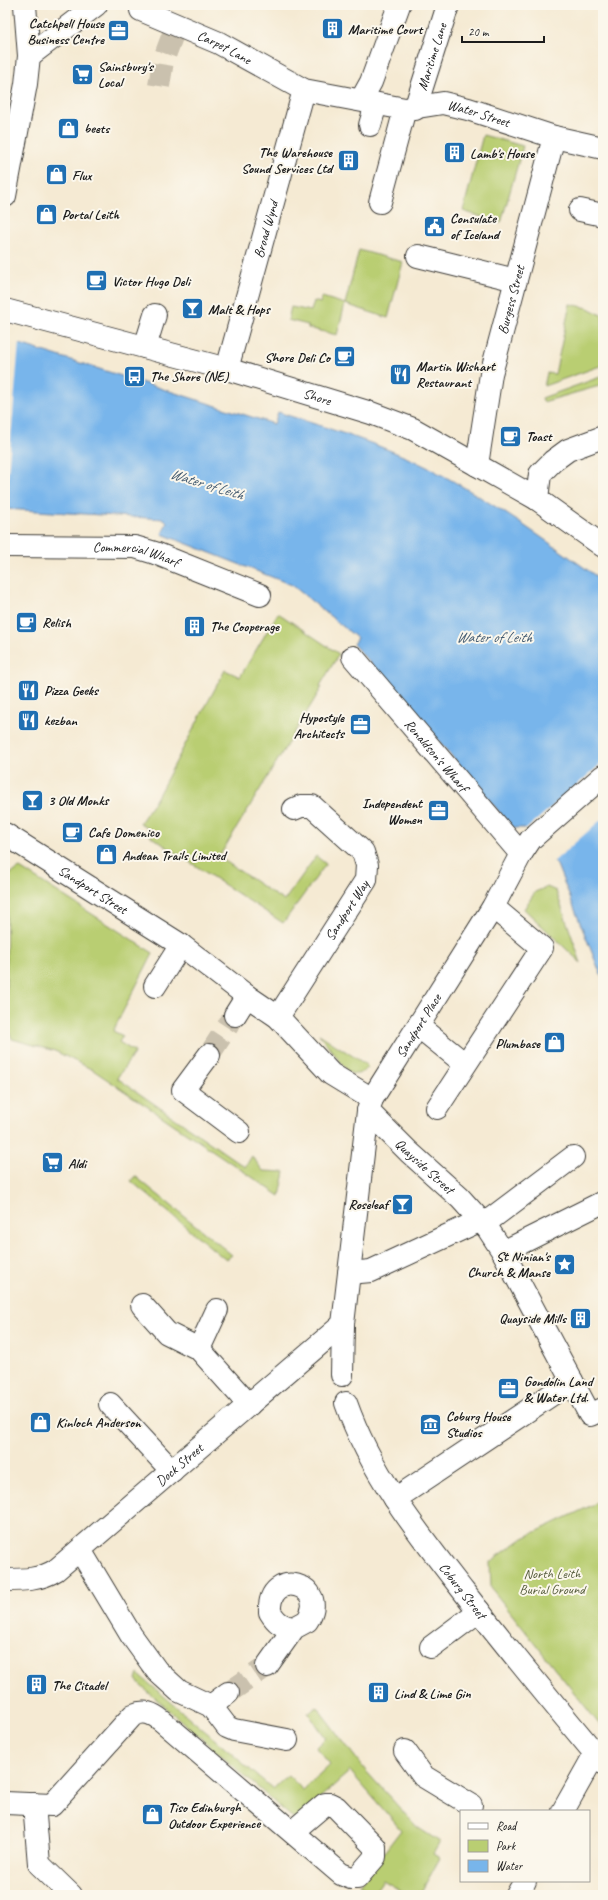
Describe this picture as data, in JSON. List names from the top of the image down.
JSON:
{
  "streets": {
    "street": [
      "Carpet Lane",
      "Maritime Lane",
      "Water Street",
      "Broad Wynd",
      "Burgess Street",
      "Shore",
      "Commercial Wharf",
      "Ronaldson's Wharf",
      "Sandport Street",
      "Sandport Way",
      "Sandport Place",
      "Quayside Street",
      "Dock Street",
      "Coburg Street"
    ]
  },
  "crossings": [
    ["Carpet Lane", "Water Street"],
    ["Carpet Lane", "Broad Wynd"],
    ["Maritime Lane", "Water Street"],
    ["Water Street", "Broad Wynd"],
    ["Water Street", "Burgess Street"],
    ["Broad Wynd", "Shore"],
    ["Burgess Street", "Shore"],
    ["Ronaldson's Wharf", "Sandport Place"],
    ["Sandport Place", "Quayside Street"],
    ["Sandport Place", "Dock Street"]
  ],
  "water": ["Water of Leith"],
  "parks": ["North Leith Burial Ground"],
  "places": {
    "building": [
      "Maritime Court",
      "Lamb's House",
      "The Warehouse Sound Services Ltd",
      "The Cooperage",
      "Quayside Mills",
      "The Citadel",
      "Lind & Lime Gin"
    ],
    "office": [
      "Catchpell House Business Centre",
      "Hypostyle Architects",
      "Independent Women",
      "Gondolin Land & Water Ltd."
    ],
    "supermarket": ["Sainsbury's Local", "Aldi"],
    "shop": [
      "beets",
      "Flux",
      "Portal Leith",
      "Andean Trails Limited",
      "Plumbase",
      "Kinloch Anderson",
      "Tiso Edinburgh Outdoor Experience"
    ],
    "public building": ["Consulate of Iceland"],
    "cafe": [
      "Victor Hugo Deli",
      "Shore Deli Co",
      "Toast",
      "Relish",
      "Cafe Domenico"
    ],
    "bar": ["Malt & Hops", "3 Old Monks", "Roseleaf"],
    "restaurant": ["Martin Wishart Restaurant", "Pizza Geeks", "kezban"],
    "bus stop": ["The Shore (NE)"],
    "place": ["St Ninian's Church & Manse"],
    "museum": ["Coburg House Studios"]
  },
  "legend": ["Road", "Park", "Water"],
  "scale_bar": "20 m"
}
